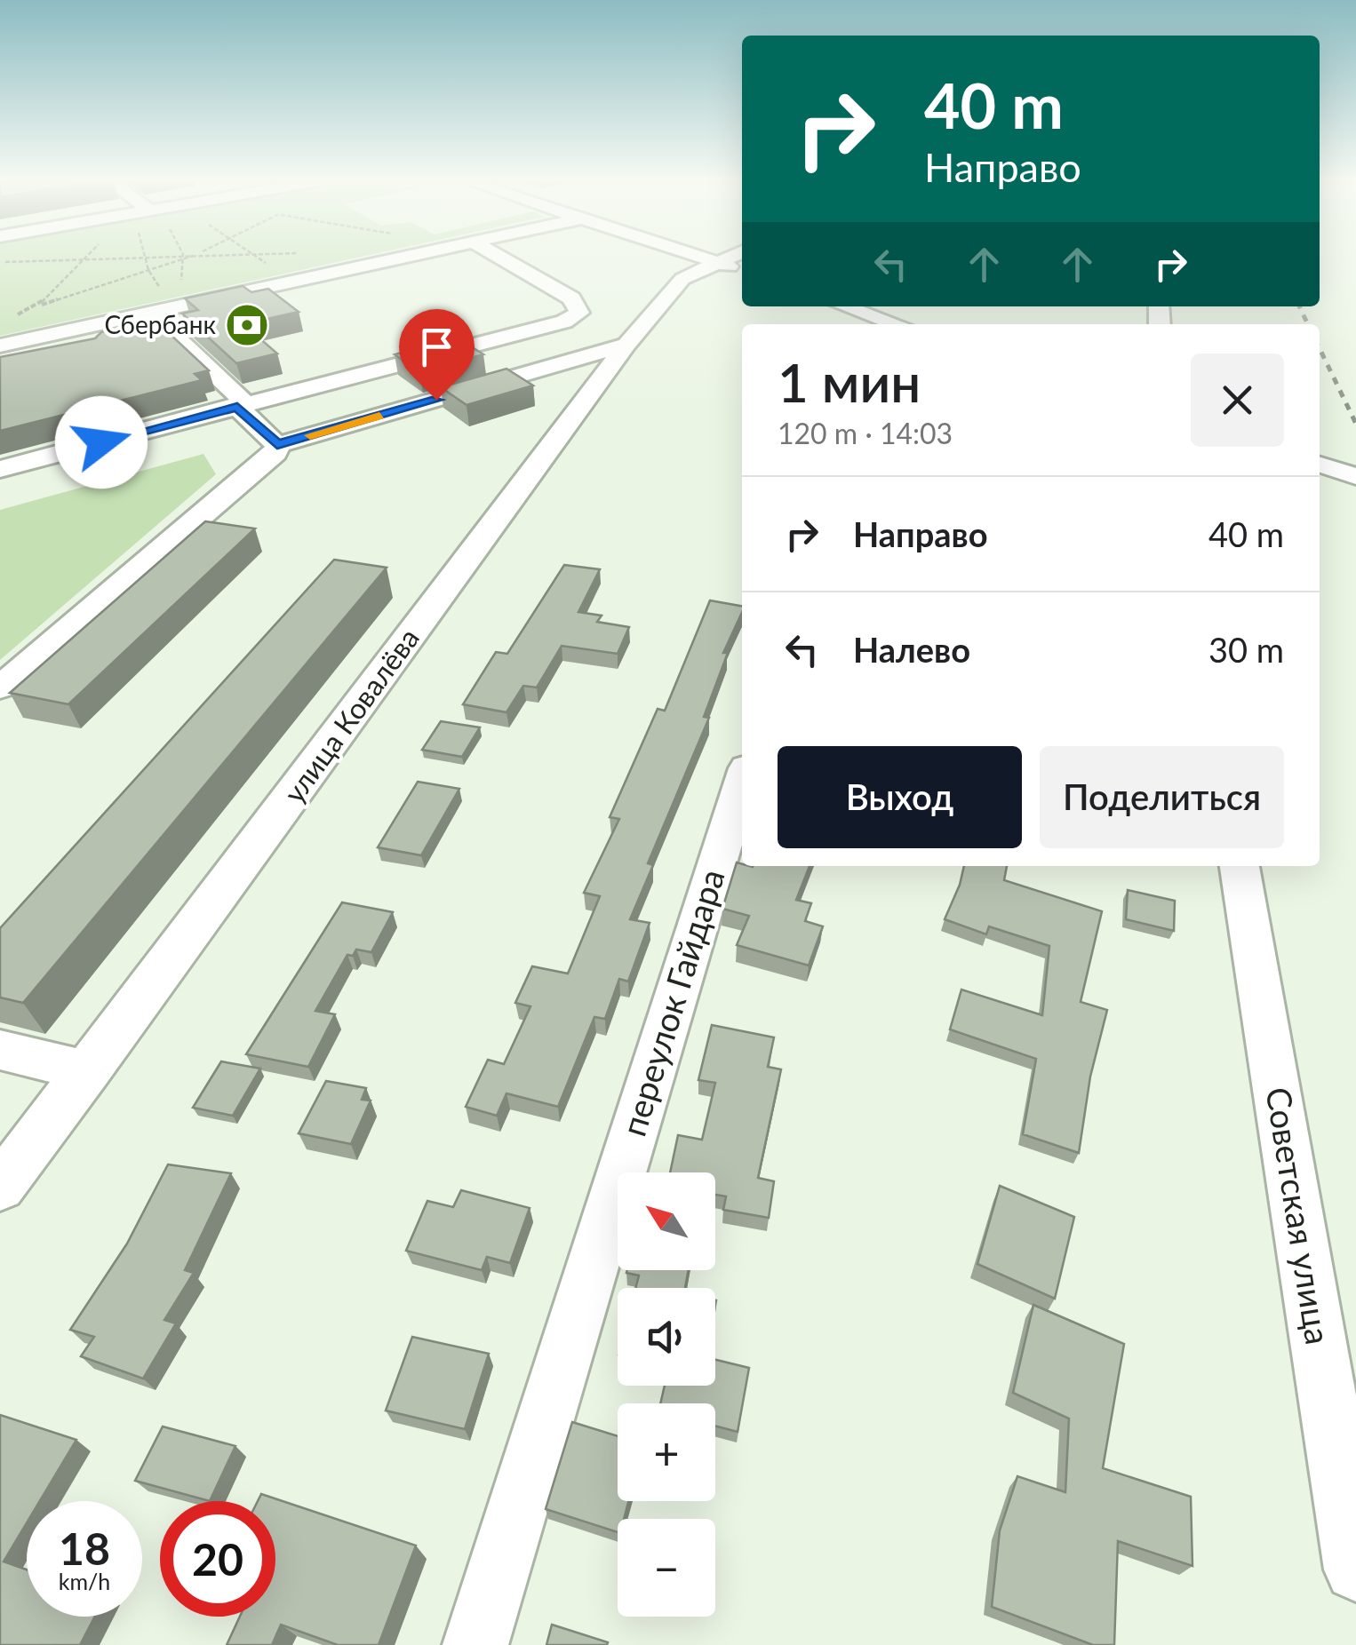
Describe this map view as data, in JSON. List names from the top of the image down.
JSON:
{
  "streets": {
    "street": ["улица Ковалёва", "переулок Гайдара", "Советская улица"]
  },
  "places": {
    "bank": ["Сбербанк"]
  },
  "north": "top left",
  "page": {
    "turn": ["40 m", "Направо"],
    "heading": ["1 мин", "120 m · 14:03"],
    "list": [
      {
        "name": "Направо",
        "value": "40 m"
      },
      {
        "name": "Налево",
        "value": "30 m"
      }
    ],
    "buttons": ["Выход", "Поделиться"],
    "map_buttons": ["+", "−"],
    "speed": "18 km/h",
    "limit": "20"
  }
}
